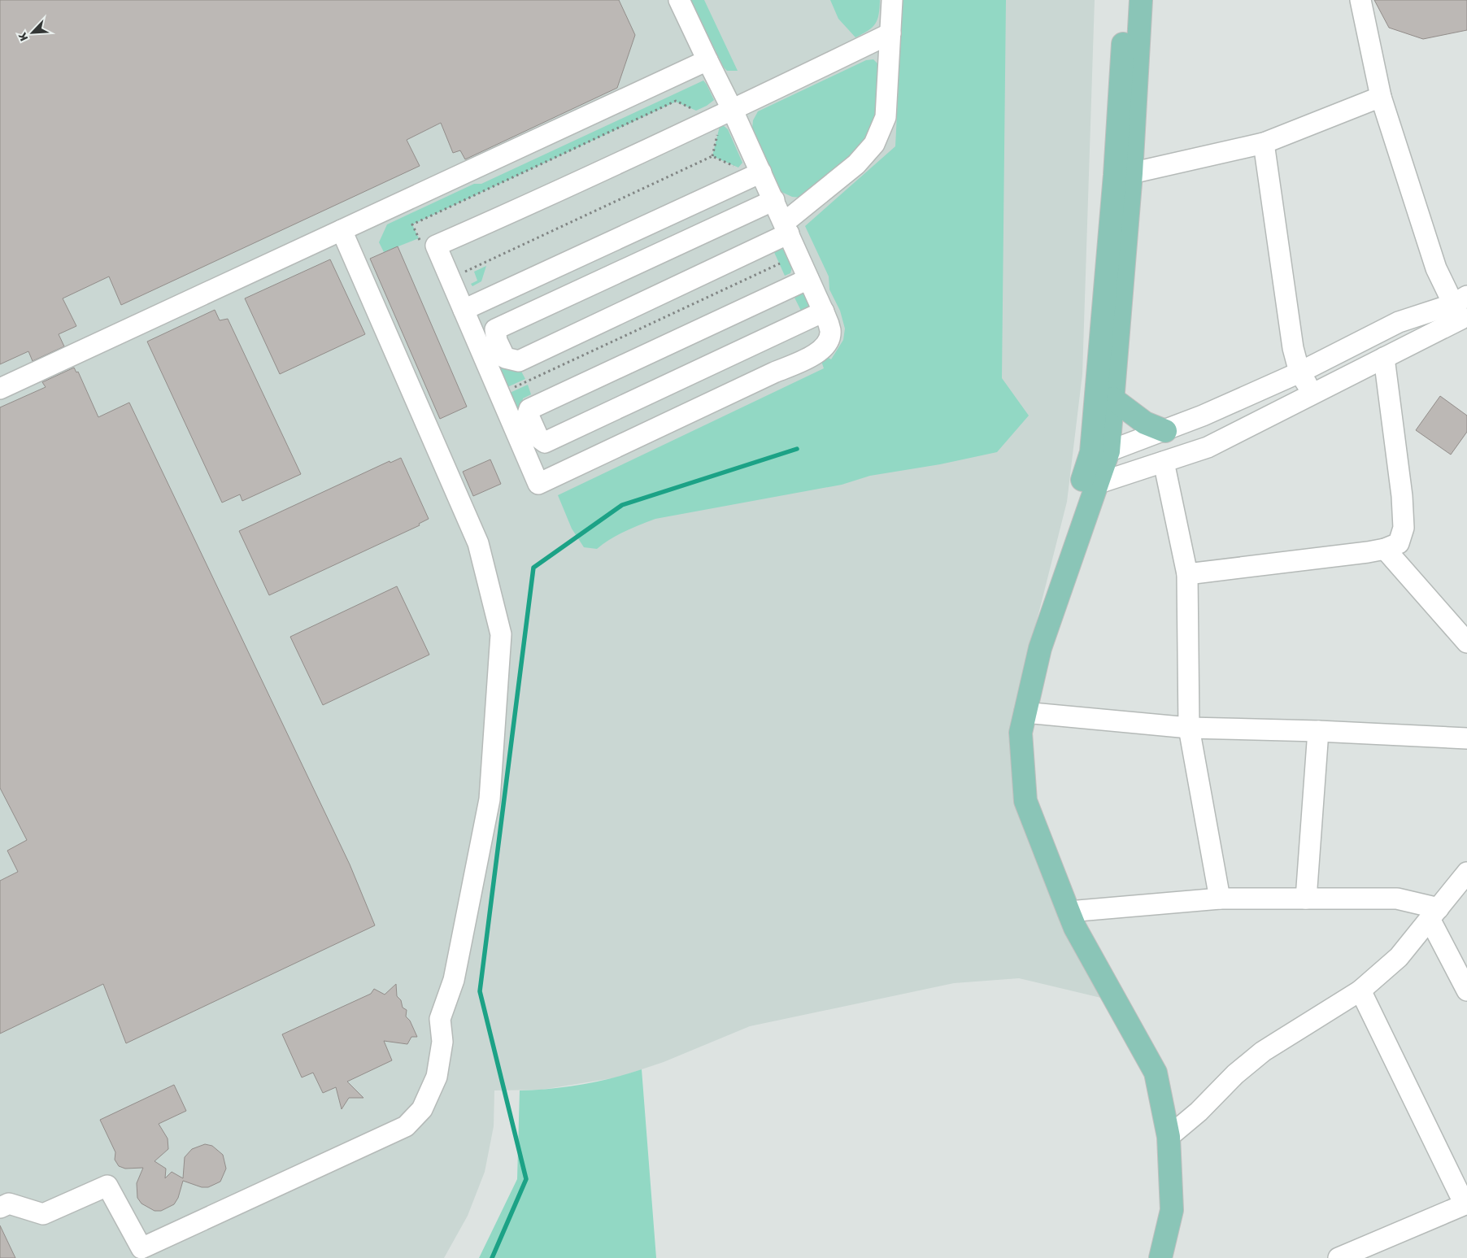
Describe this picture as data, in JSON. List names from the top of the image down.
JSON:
{
  "north": "bottom left"
}
